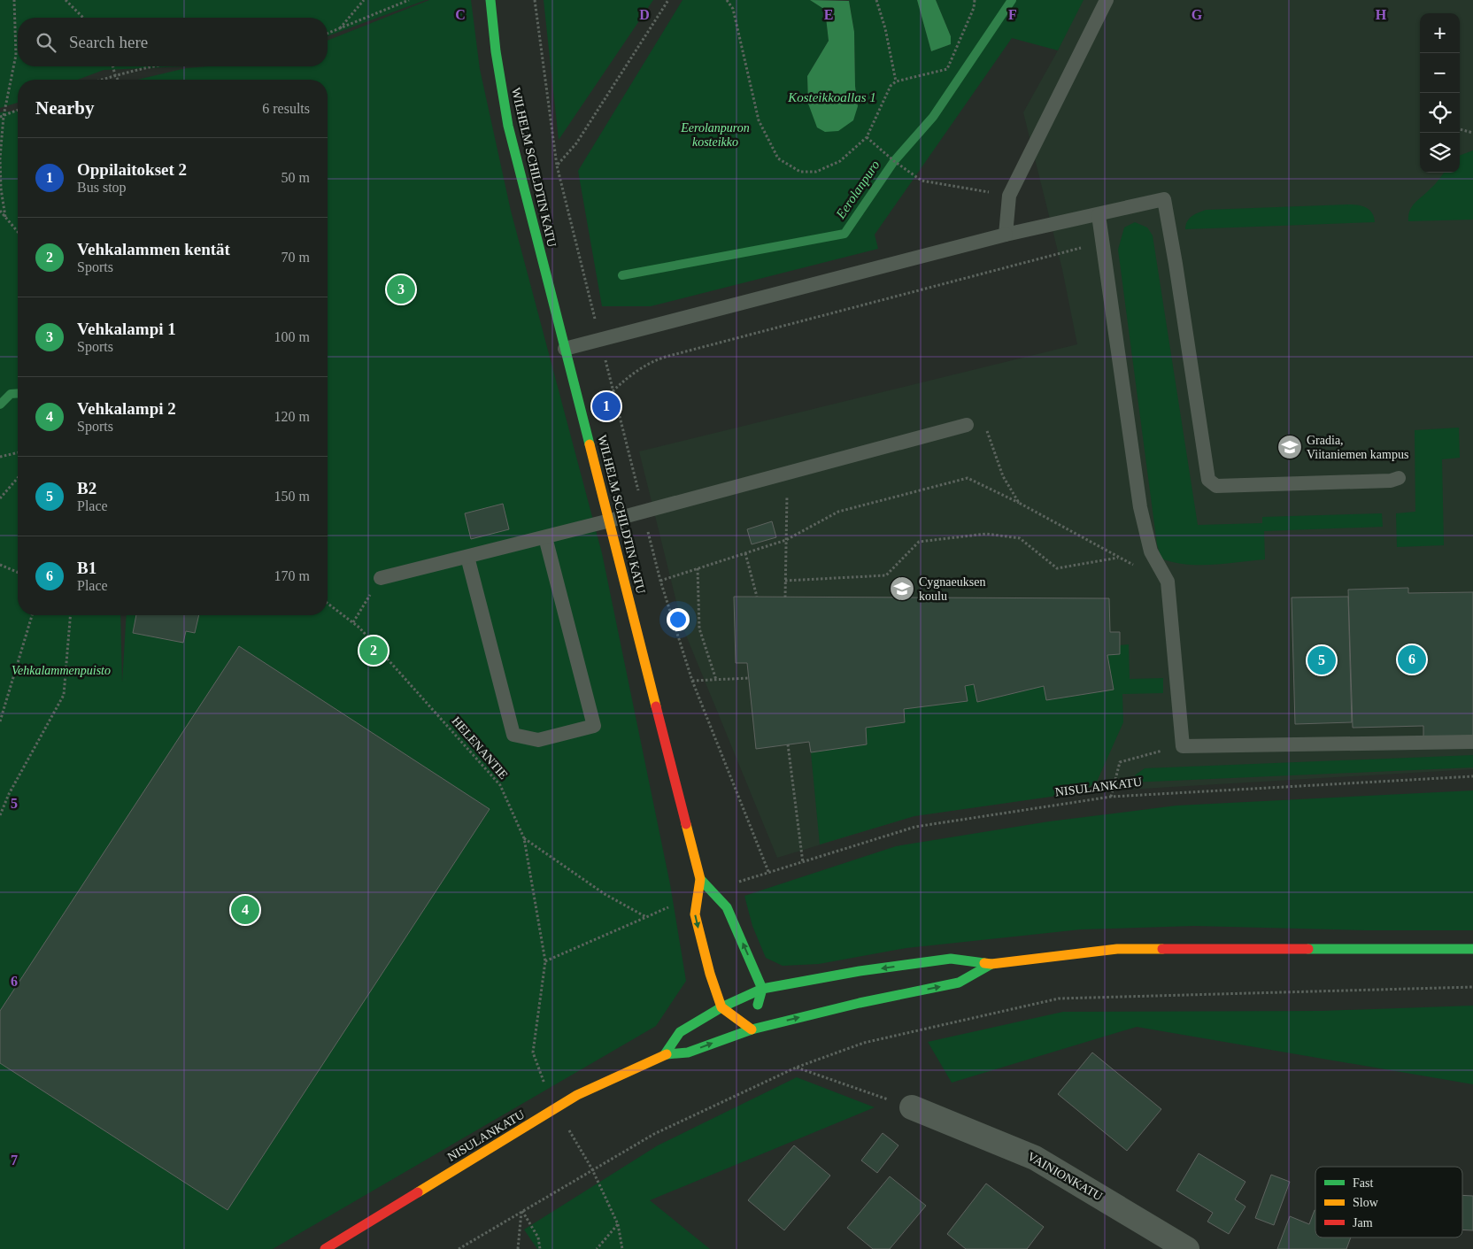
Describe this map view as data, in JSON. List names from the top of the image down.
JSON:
{
  "streets": {
    "main road": ["WILHELM SCHILDTIN KATU", "NISULANKATU"],
    "street": ["VAINIONKATU"],
    "path": ["HELENANTIE"]
  },
  "crossings": [
    ["WILHELM SCHILDTIN KATU", "NISULANKATU"]
  ],
  "water": ["Kosteikkoallas 1", "Eerolanpuro"],
  "parks": ["Eerolanpuron kosteikko", "Vehkalammenpuisto"],
  "places": {
    "school or university": ["Gradia, Viitaniemen kampus", "Cygnaeuksen koulu"]
  },
  "legend": ["Fast", "Slow", "Jam"],
  "page": {
    "map_buttons": ["+", "−"],
    "search": "Search here",
    "heading": ["Nearby", "6 results"],
    "list": [
      {
        "mark": "1",
        "name": "Oppilaitokset 2",
        "note": "Bus stop",
        "value": "50 m"
      },
      {
        "mark": "2",
        "name": "Vehkalammen kentät",
        "note": "Sports",
        "value": "70 m"
      },
      {
        "mark": "3",
        "name": "Vehkalampi 1",
        "note": "Sports",
        "value": "100 m"
      },
      {
        "mark": "4",
        "name": "Vehkalampi 2",
        "note": "Sports",
        "value": "120 m"
      },
      {
        "mark": "5",
        "name": "B2",
        "note": "Place",
        "value": "150 m"
      },
      {
        "mark": "6",
        "name": "B1",
        "note": "Place",
        "value": "170 m"
      }
    ],
    "pins": [
      "3",
      "1",
      "2",
      "6",
      "5",
      "4"
    ]
  },
  "grid": {
    "columns": [
      "C",
      "D",
      "E",
      "F",
      "G",
      "H"
    ],
    "rows": ["5", "6", "7"]
  }
}
